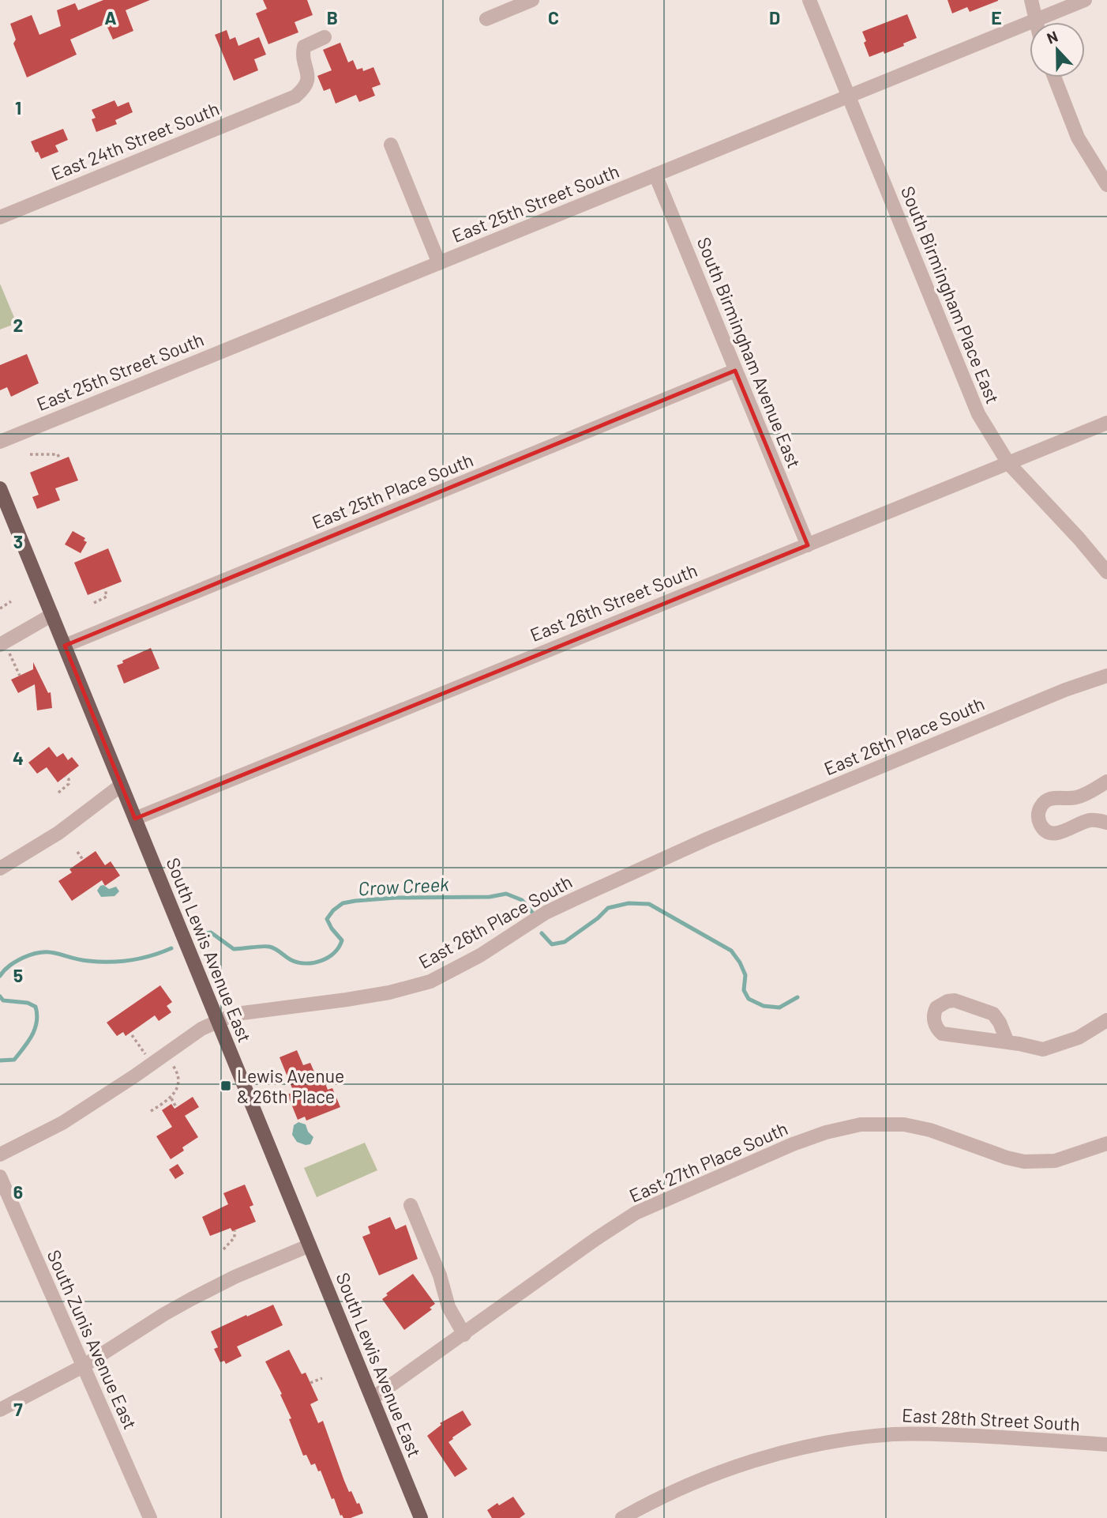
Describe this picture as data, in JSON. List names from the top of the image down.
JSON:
{
  "streets": {
    "main road": ["South Lewis Avenue East"],
    "street": [
      "East 24th Street South",
      "East 25th Street South",
      "South Birmingham Place East",
      "South Birmingham Avenue East",
      "East 25th Place South",
      "East 26th Street South",
      "East 26th Place South",
      "East 27th Place South",
      "South Zunis Avenue East",
      "East 28th Street South"
    ]
  },
  "crossings": [
    ["East 25th Street South", "South Birmingham Place East"],
    ["East 25th Street South", "South Birmingham Avenue East"],
    ["South Birmingham Place East", "East 26th Street South"],
    ["South Birmingham Avenue East", "East 25th Place South"],
    ["South Birmingham Avenue East", "East 26th Street South"],
    ["East 25th Place South", "South Lewis Avenue East"],
    ["East 26th Street South", "South Lewis Avenue East"],
    ["East 26th Place South", "South Lewis Avenue East"],
    ["South Lewis Avenue East", "East 27th Place South"]
  ],
  "water": ["Crow Creek"],
  "places": {
    "transit": ["Lewis Avenue & 26th Place"]
  },
  "north": "top",
  "grid": {
    "columns": [
      "A",
      "B",
      "C",
      "D",
      "E"
    ],
    "rows": [
      "1",
      "2",
      "3",
      "4",
      "5",
      "6",
      "7"
    ]
  }
}
